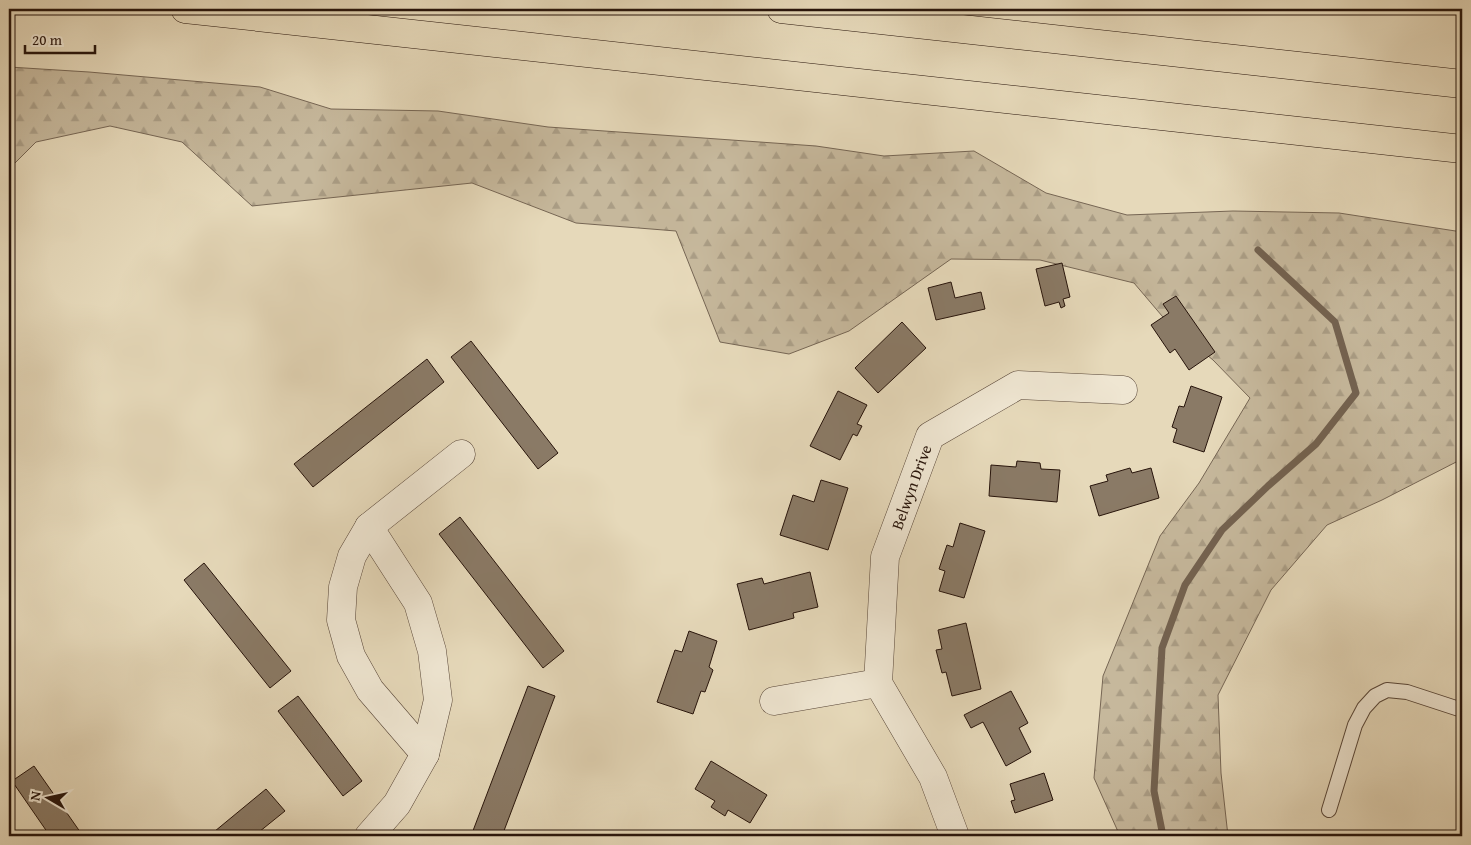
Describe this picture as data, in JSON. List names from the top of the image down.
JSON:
{
  "streets": {
    "street": ["Belwyn Drive"]
  },
  "scale_bar": "20 m",
  "north": "left"
}
